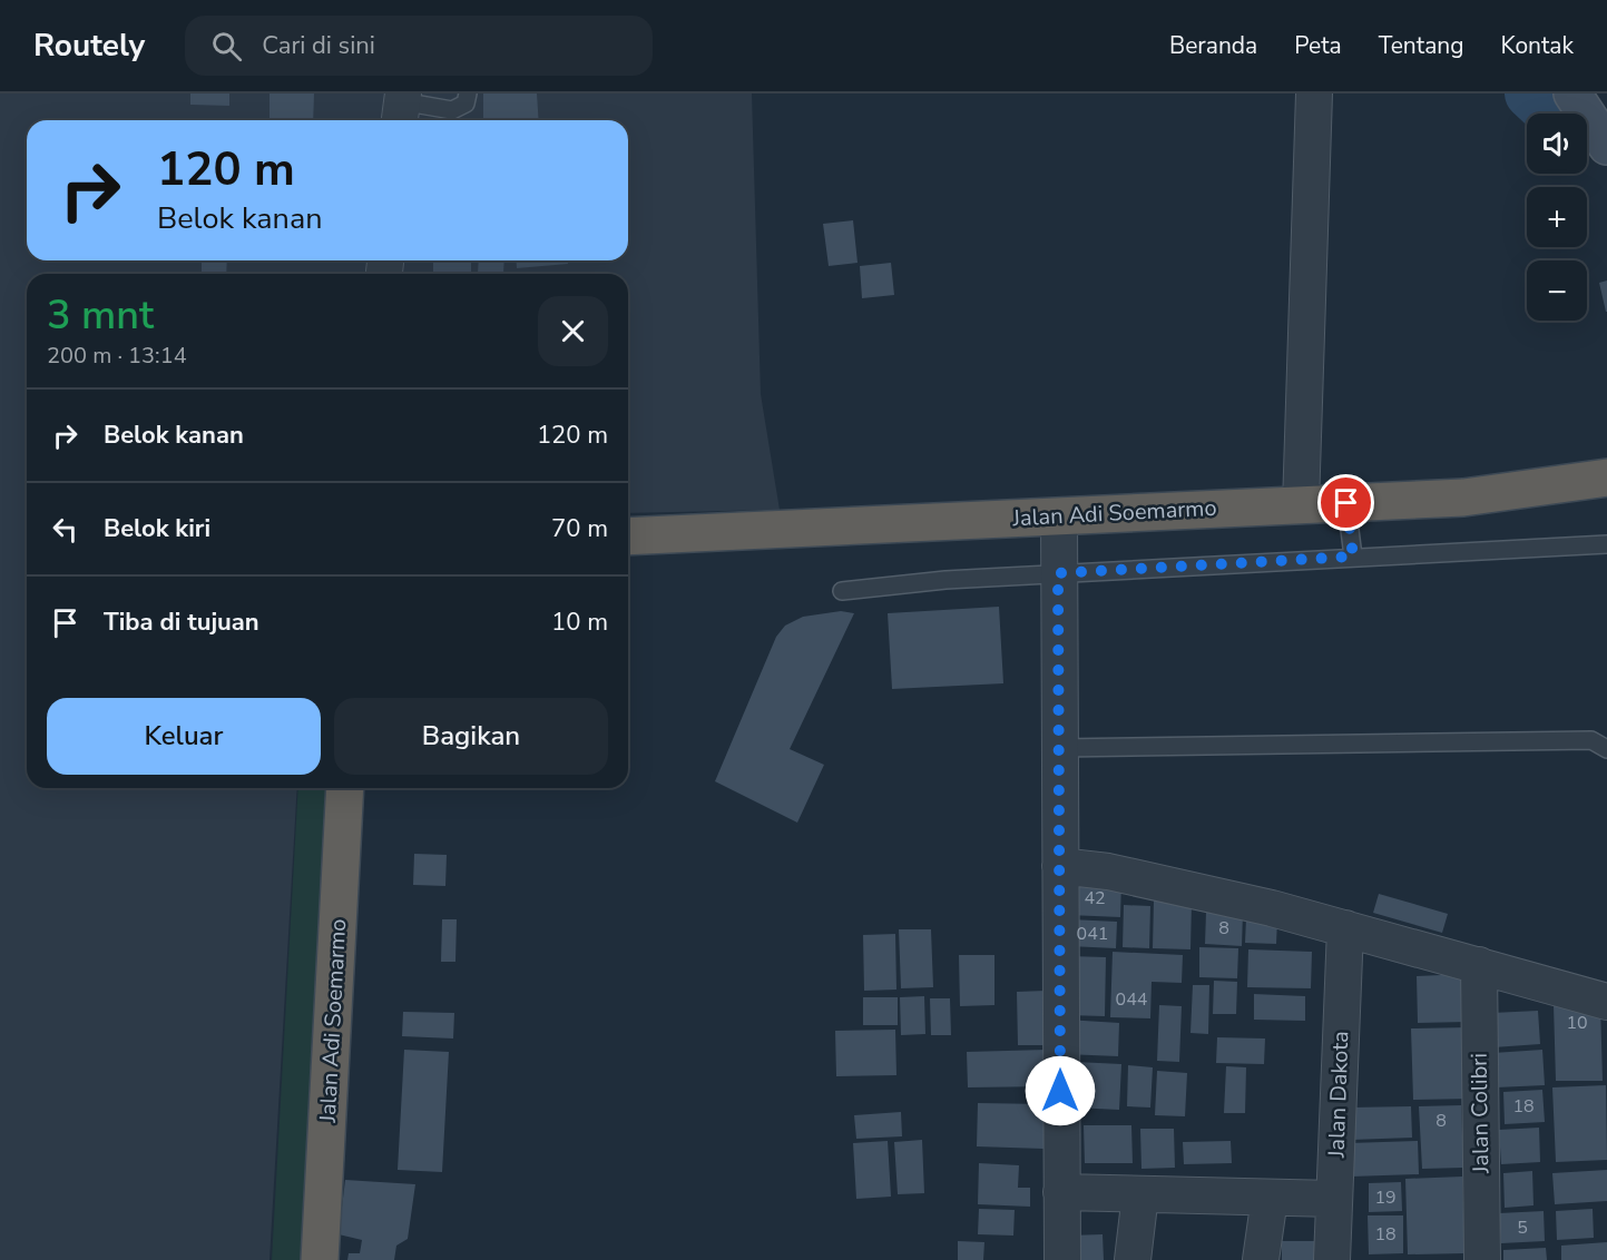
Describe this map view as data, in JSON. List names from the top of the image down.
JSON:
{
  "streets": {
    "highway": ["Jalan Adi Soemarmo"],
    "street": ["Jalan Dakota", "Jalan Colibri"]
  },
  "house_numbers": [
    "42",
    "8",
    "041",
    "044",
    "10",
    "18",
    "8",
    "19",
    "5",
    "18"
  ],
  "page": {
    "header": "Routely",
    "search": "Cari di sini",
    "nav": [
      "Beranda",
      "Peta",
      "Tentang",
      "Kontak"
    ],
    "map_buttons": ["+", "−"],
    "turn": ["120 m", "Belok kanan"],
    "heading": ["3 mnt", "200 m · 13:14"],
    "list": [
      {
        "name": "Belok kanan",
        "value": "120 m"
      },
      {
        "name": "Belok kiri",
        "value": "70 m"
      },
      {
        "name": "Tiba di tujuan",
        "value": "10 m"
      }
    ],
    "buttons": ["Keluar", "Bagikan"]
  }
}
